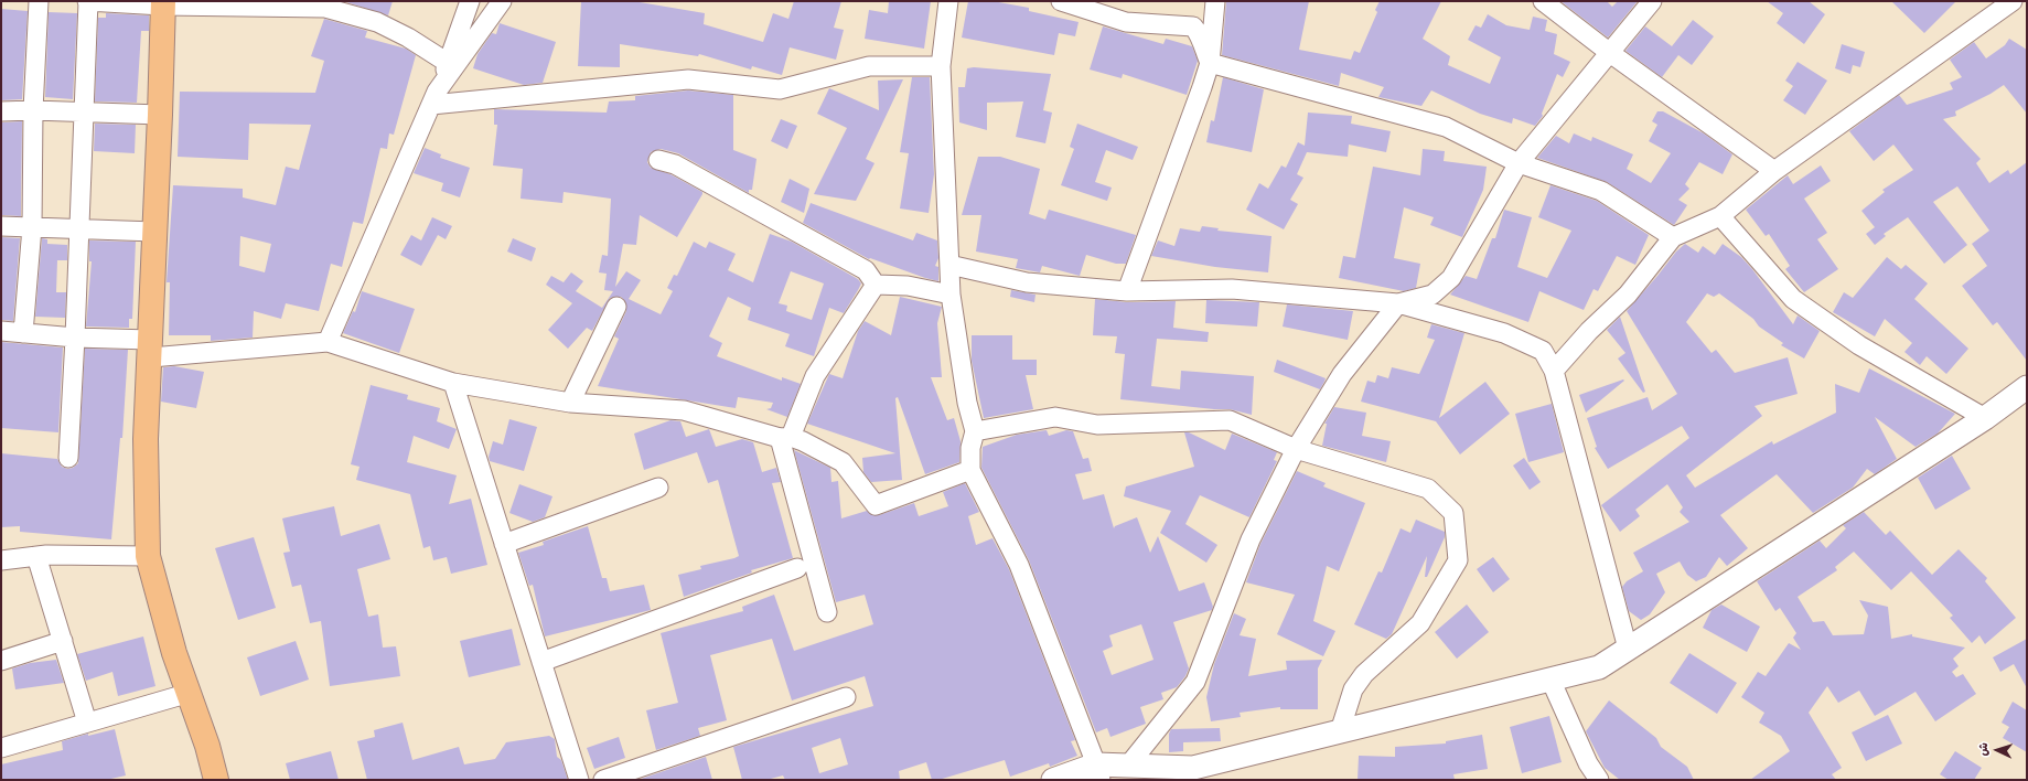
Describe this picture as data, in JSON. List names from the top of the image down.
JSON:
{
  "north": "left"
}
